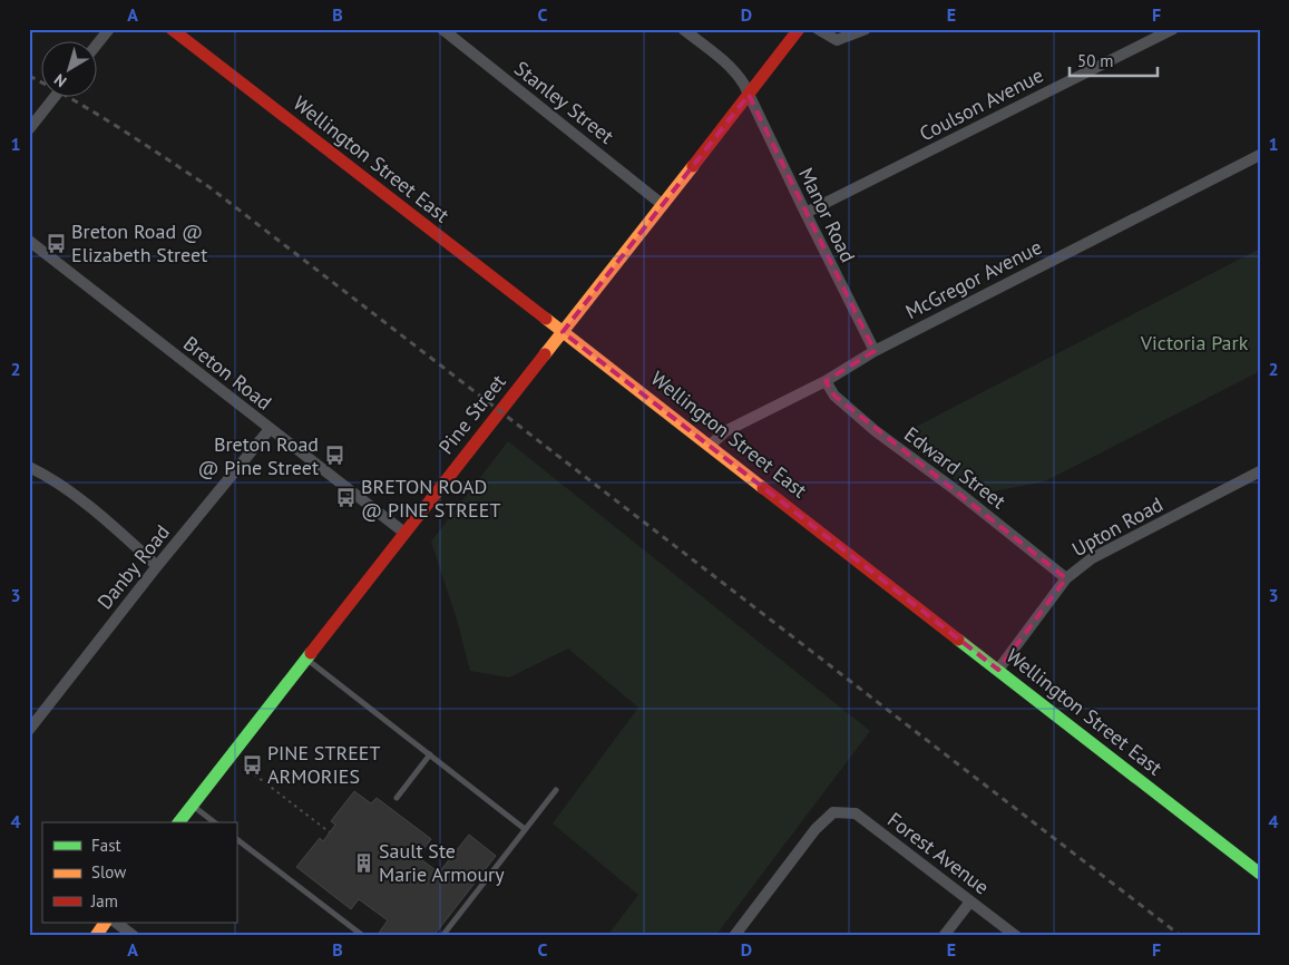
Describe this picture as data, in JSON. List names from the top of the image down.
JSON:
{
  "streets": {
    "main road": ["Wellington Street East", "Pine Street"],
    "street": [
      "Stanley Street",
      "Coulson Avenue",
      "Manor Road",
      "McGregor Avenue",
      "Breton Road",
      "Edward Street",
      "Upton Road",
      "Danby Road",
      "Forest Avenue"
    ]
  },
  "crossings": [
    ["Stanley Street", "Pine Street"],
    ["Coulson Avenue", "Manor Road"],
    ["Wellington Street East", "McGregor Avenue"],
    ["Wellington Street East", "Pine Street"],
    ["Wellington Street East", "Upton Road"],
    ["Manor Road", "McGregor Avenue"],
    ["Manor Road", "Pine Street"],
    ["McGregor Avenue", "Edward Street"],
    ["Breton Road", "Pine Street"],
    ["Breton Road", "Danby Road"],
    ["Edward Street", "Upton Road"]
  ],
  "parks": ["Victoria Park"],
  "places": {
    "bus stop": [
      "Breton Road @ Elizabeth Street",
      "Breton Road @ Pine Street",
      "BRETON ROAD @ PINE STREET",
      "PINE STREET ARMORIES"
    ],
    "building": ["Sault Ste Marie Armoury"]
  },
  "legend": ["Fast", "Slow", "Jam"],
  "scale_bar": "50 m",
  "north": "bottom left",
  "grid": {
    "columns": [
      "A",
      "B",
      "C",
      "D",
      "E",
      "F"
    ],
    "rows": [
      "1",
      "2",
      "3",
      "4"
    ]
  }
}
